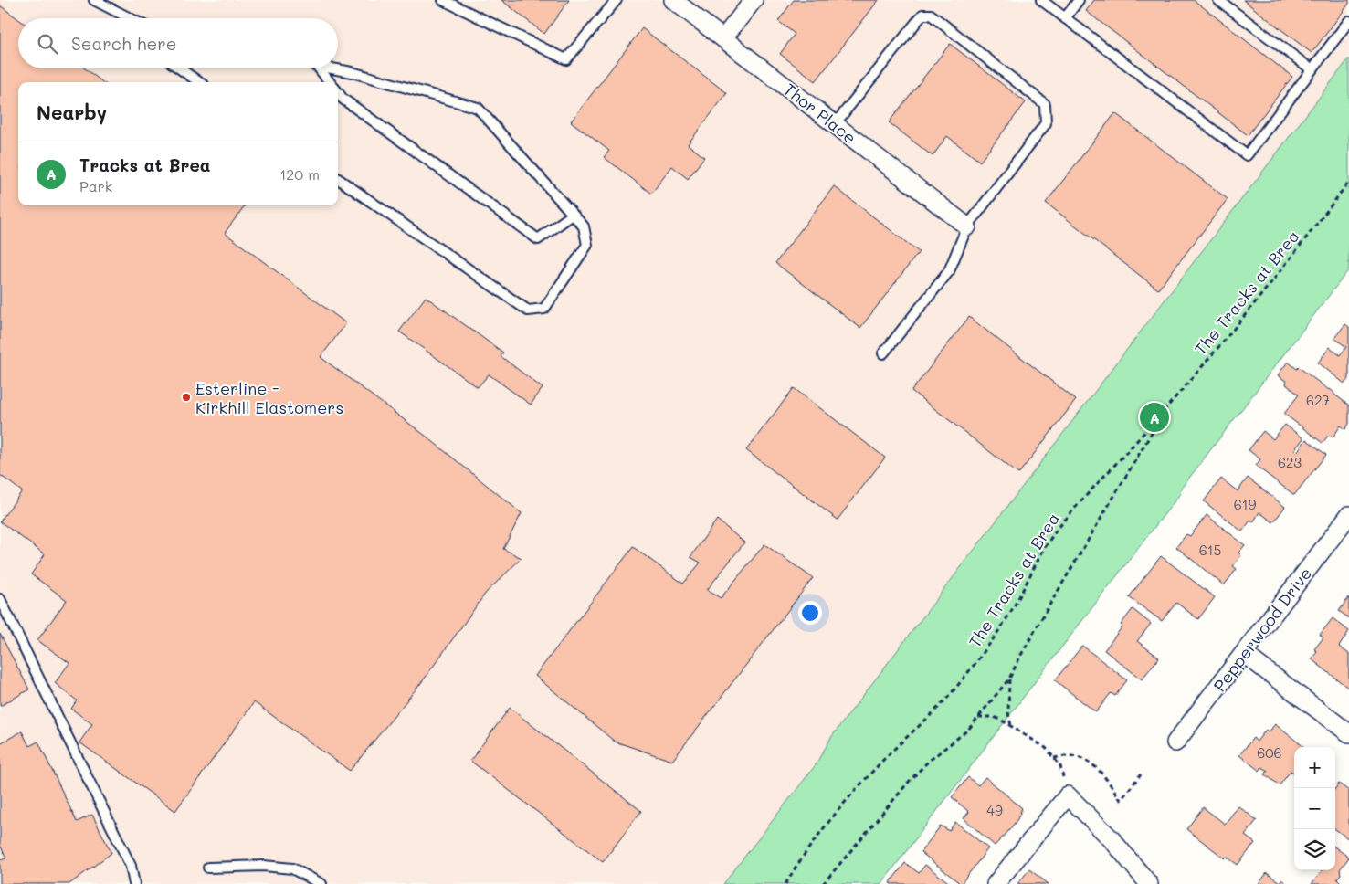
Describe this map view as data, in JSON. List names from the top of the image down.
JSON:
{
  "streets": {
    "street": ["Thor Place", "Pepperwood Drive"],
    "path": ["The Tracks at Brea"]
  },
  "places": ["Esterline - Kirkhill Elastomers"],
  "house_numbers": [
    "627",
    "623",
    "619",
    "615",
    "606",
    "49"
  ],
  "page": {
    "search": "Search here",
    "heading": "Nearby",
    "list": [
      {
        "mark": "A",
        "name": "Tracks at Brea",
        "note": "Park",
        "value": "120 m"
      }
    ],
    "pins": "A",
    "map_buttons": ["+", "−"]
  }
}
